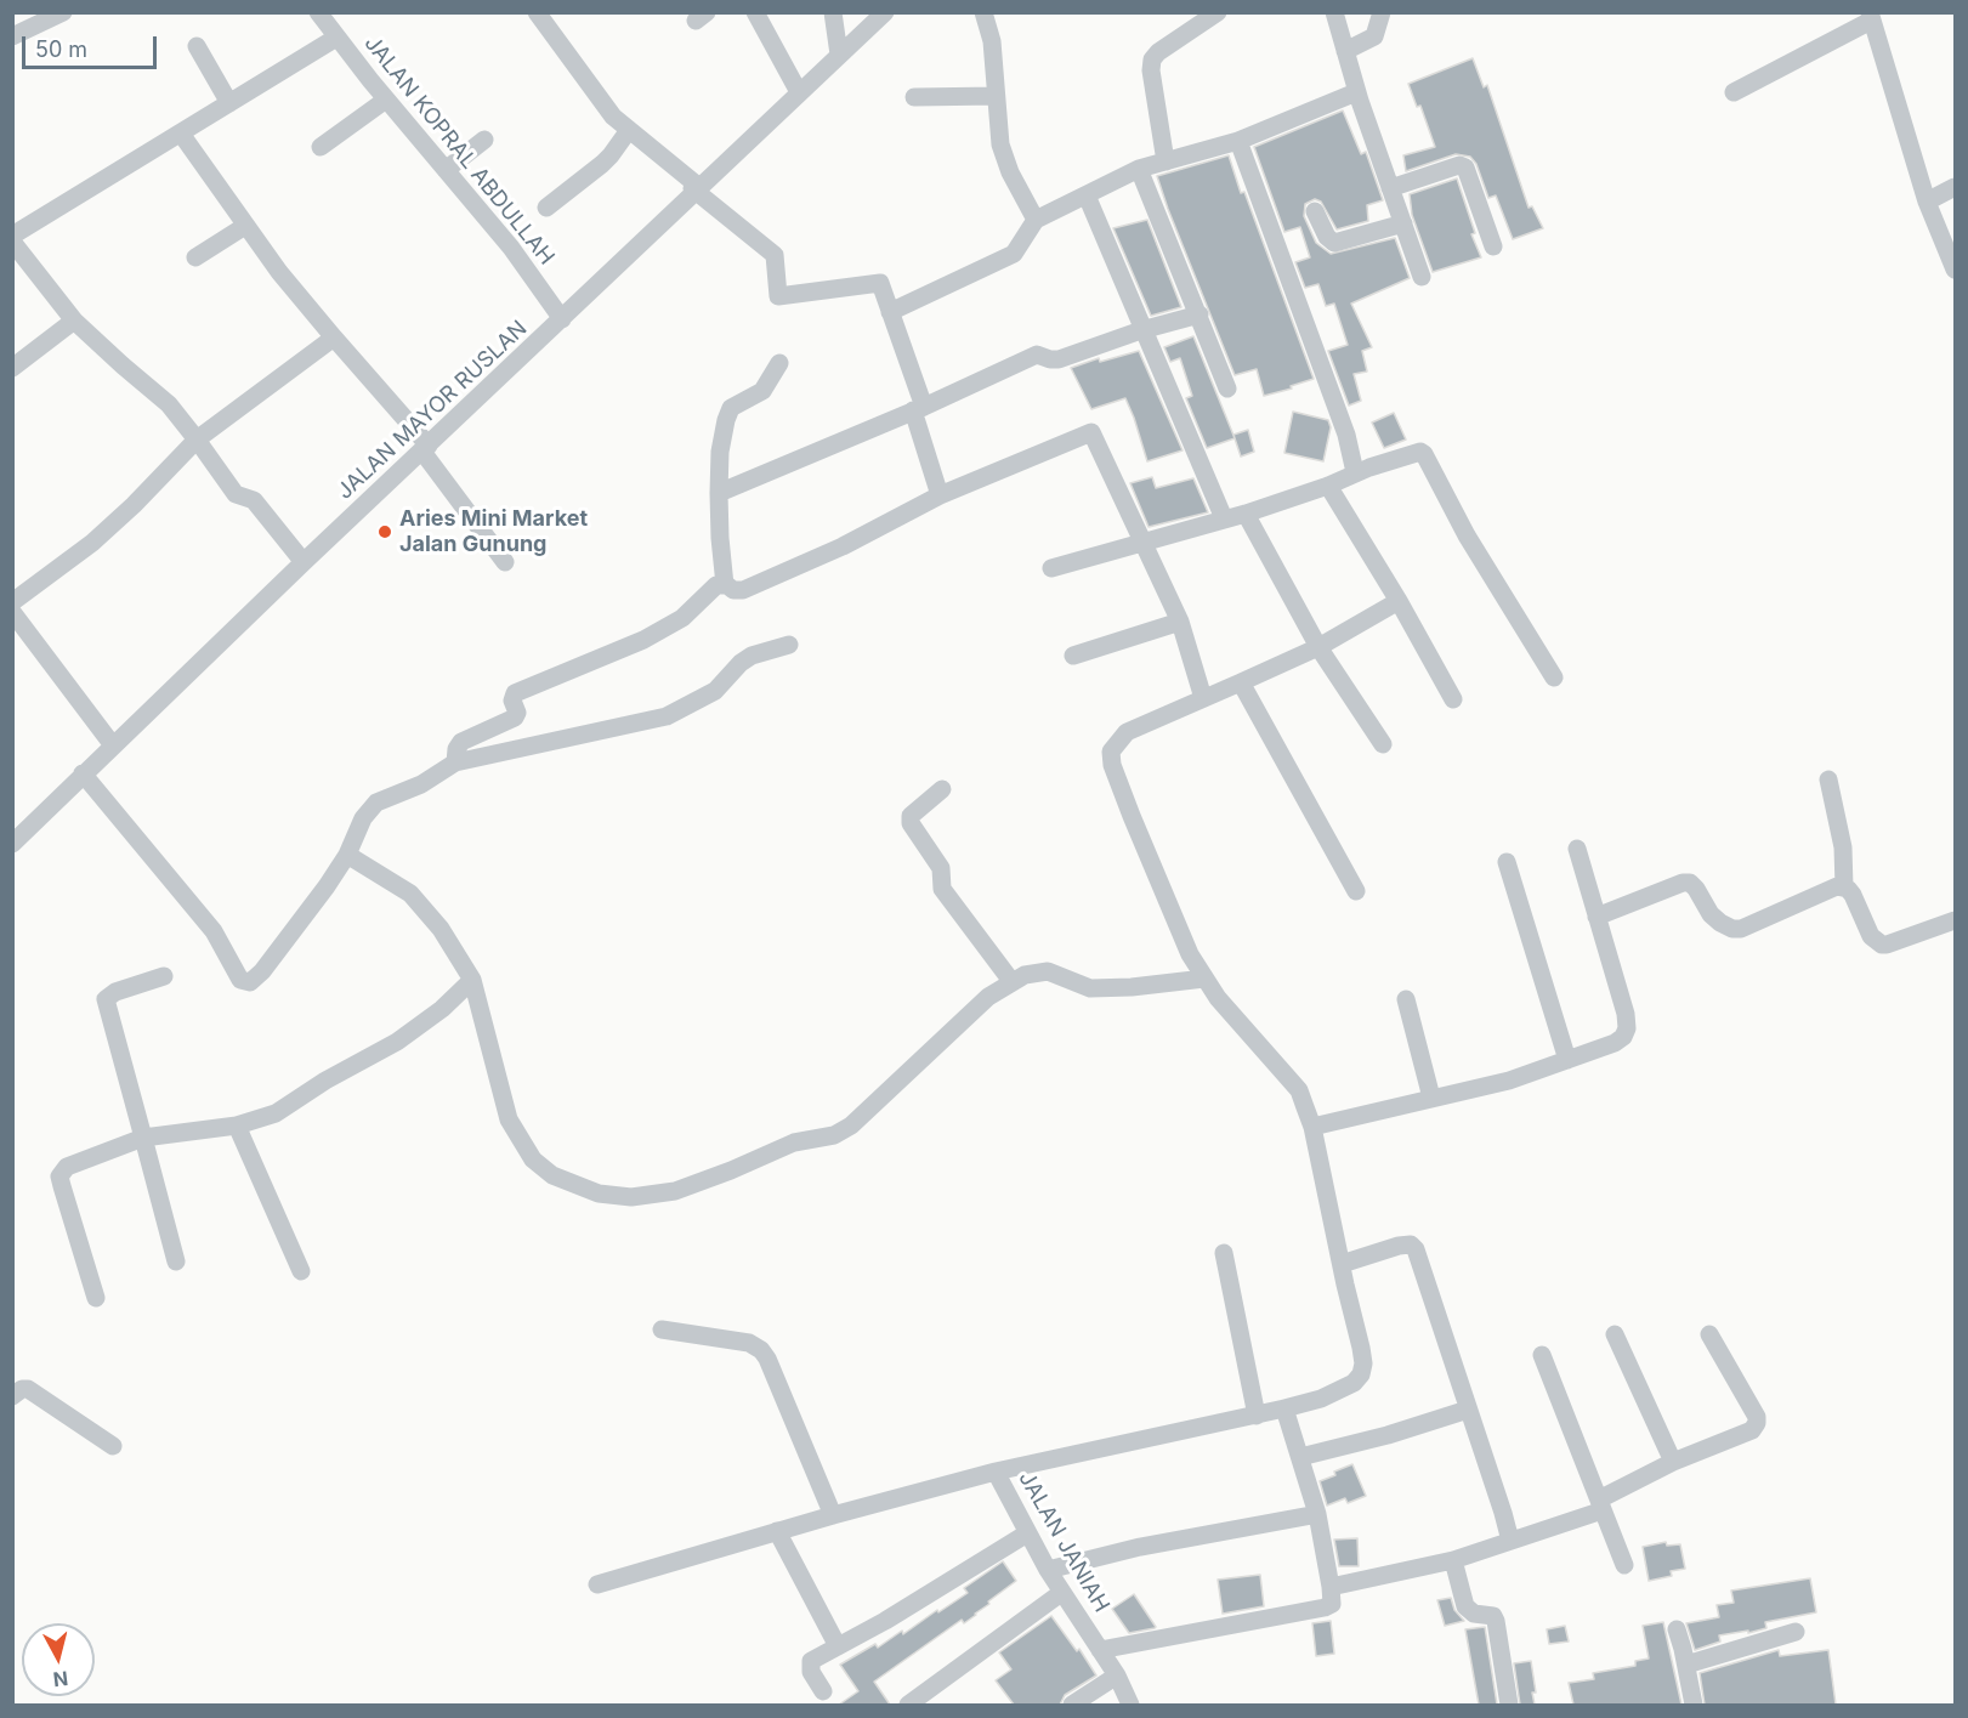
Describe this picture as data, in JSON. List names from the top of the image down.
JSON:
{
  "streets": {
    "street": ["JALAN KOPRAL ABDULLAH", "JALAN MAYOR RUSLAN", "JALAN JANIAH"]
  },
  "crossings": [
    ["JALAN KOPRAL ABDULLAH", "JALAN MAYOR RUSLAN"]
  ],
  "places": ["Aries Mini Market Jalan Gunung"],
  "scale_bar": "50 m",
  "north": "bottom"
}
